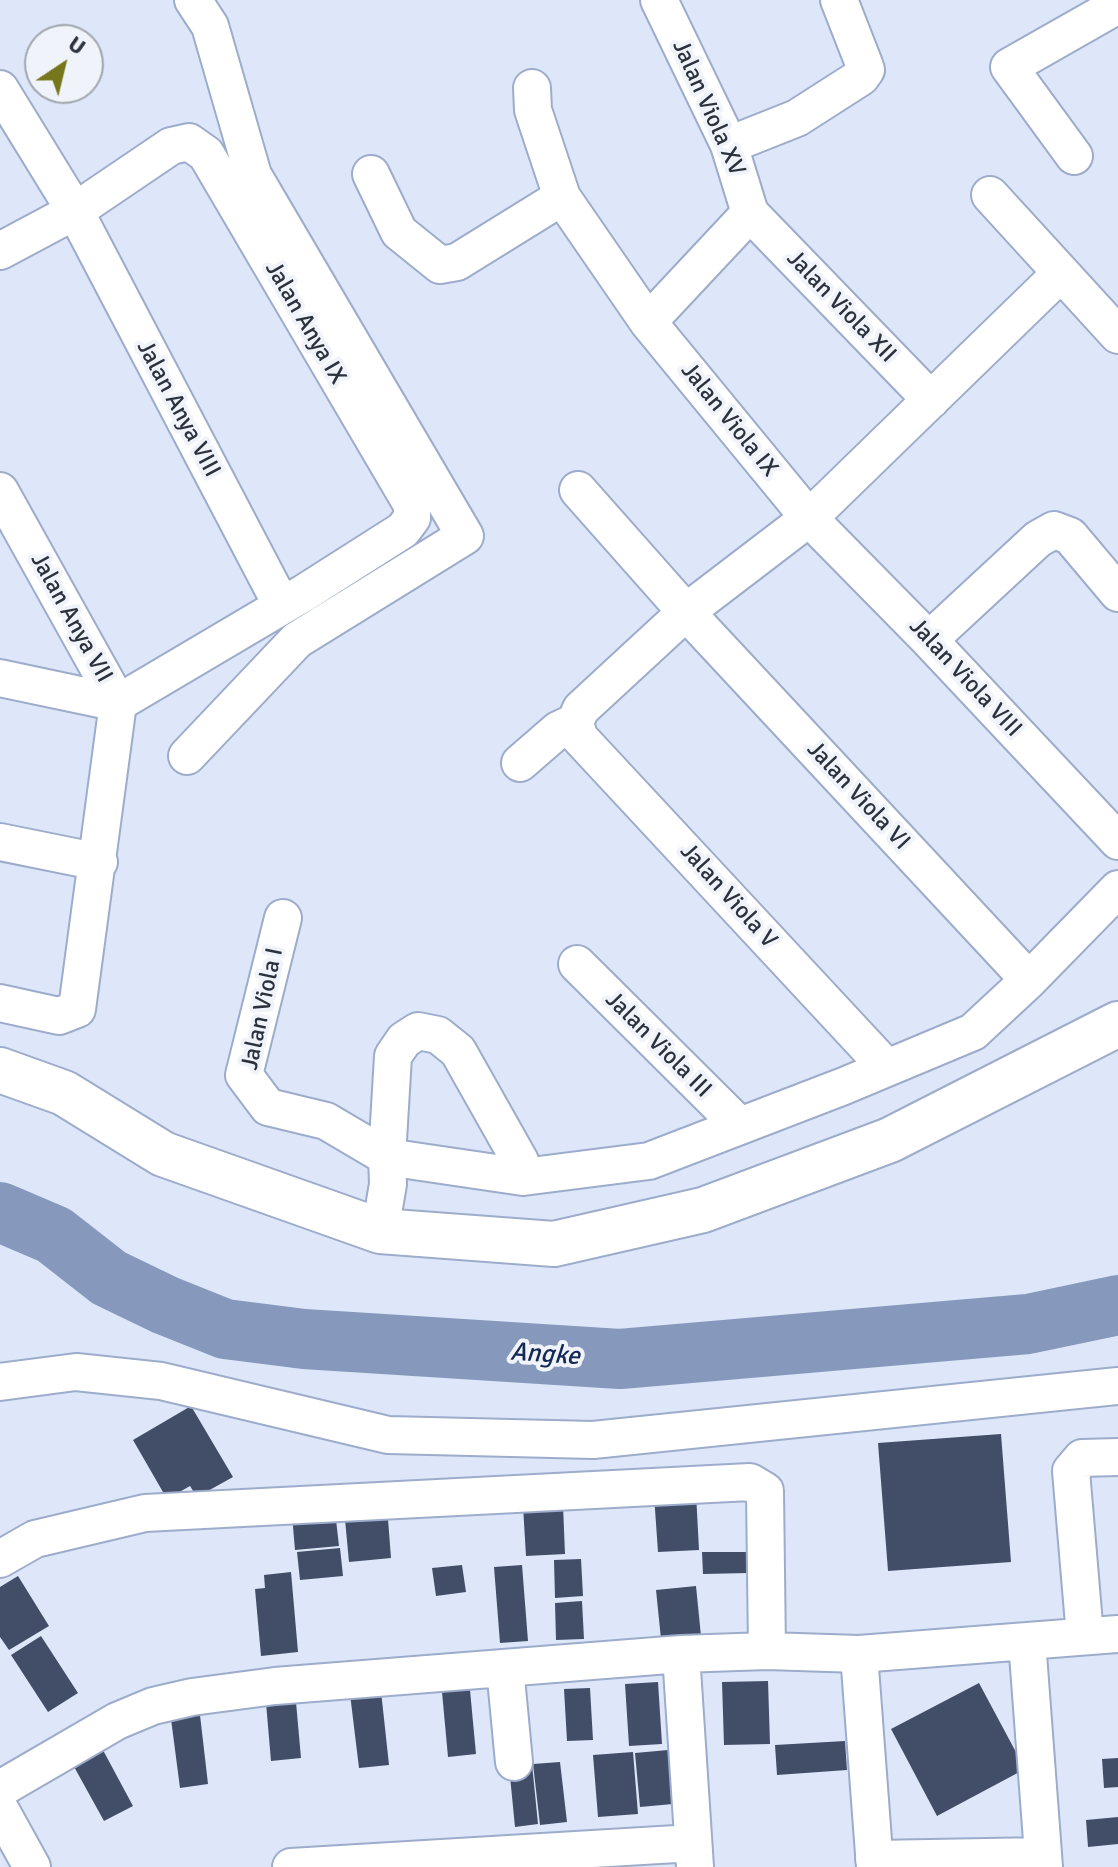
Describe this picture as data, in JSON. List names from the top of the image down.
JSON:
{
  "streets": {
    "street": [
      "Jalan Viola XV",
      "Jalan Viola XII",
      "Jalan Anya IX",
      "Jalan Anya VIII",
      "Jalan Viola IX",
      "Jalan Anya VII",
      "Jalan Viola VIII",
      "Jalan Viola VI",
      "Jalan Viola V",
      "Jalan Viola I",
      "Jalan Viola III"
    ]
  },
  "crossings": [
    ["Jalan Viola XV", "Jalan Viola XII"],
    ["Jalan Anya IX", "Jalan Anya VIII"],
    ["Jalan Viola IX", "Jalan Viola VIII"]
  ],
  "water": ["Angke"],
  "north": "top right"
}
